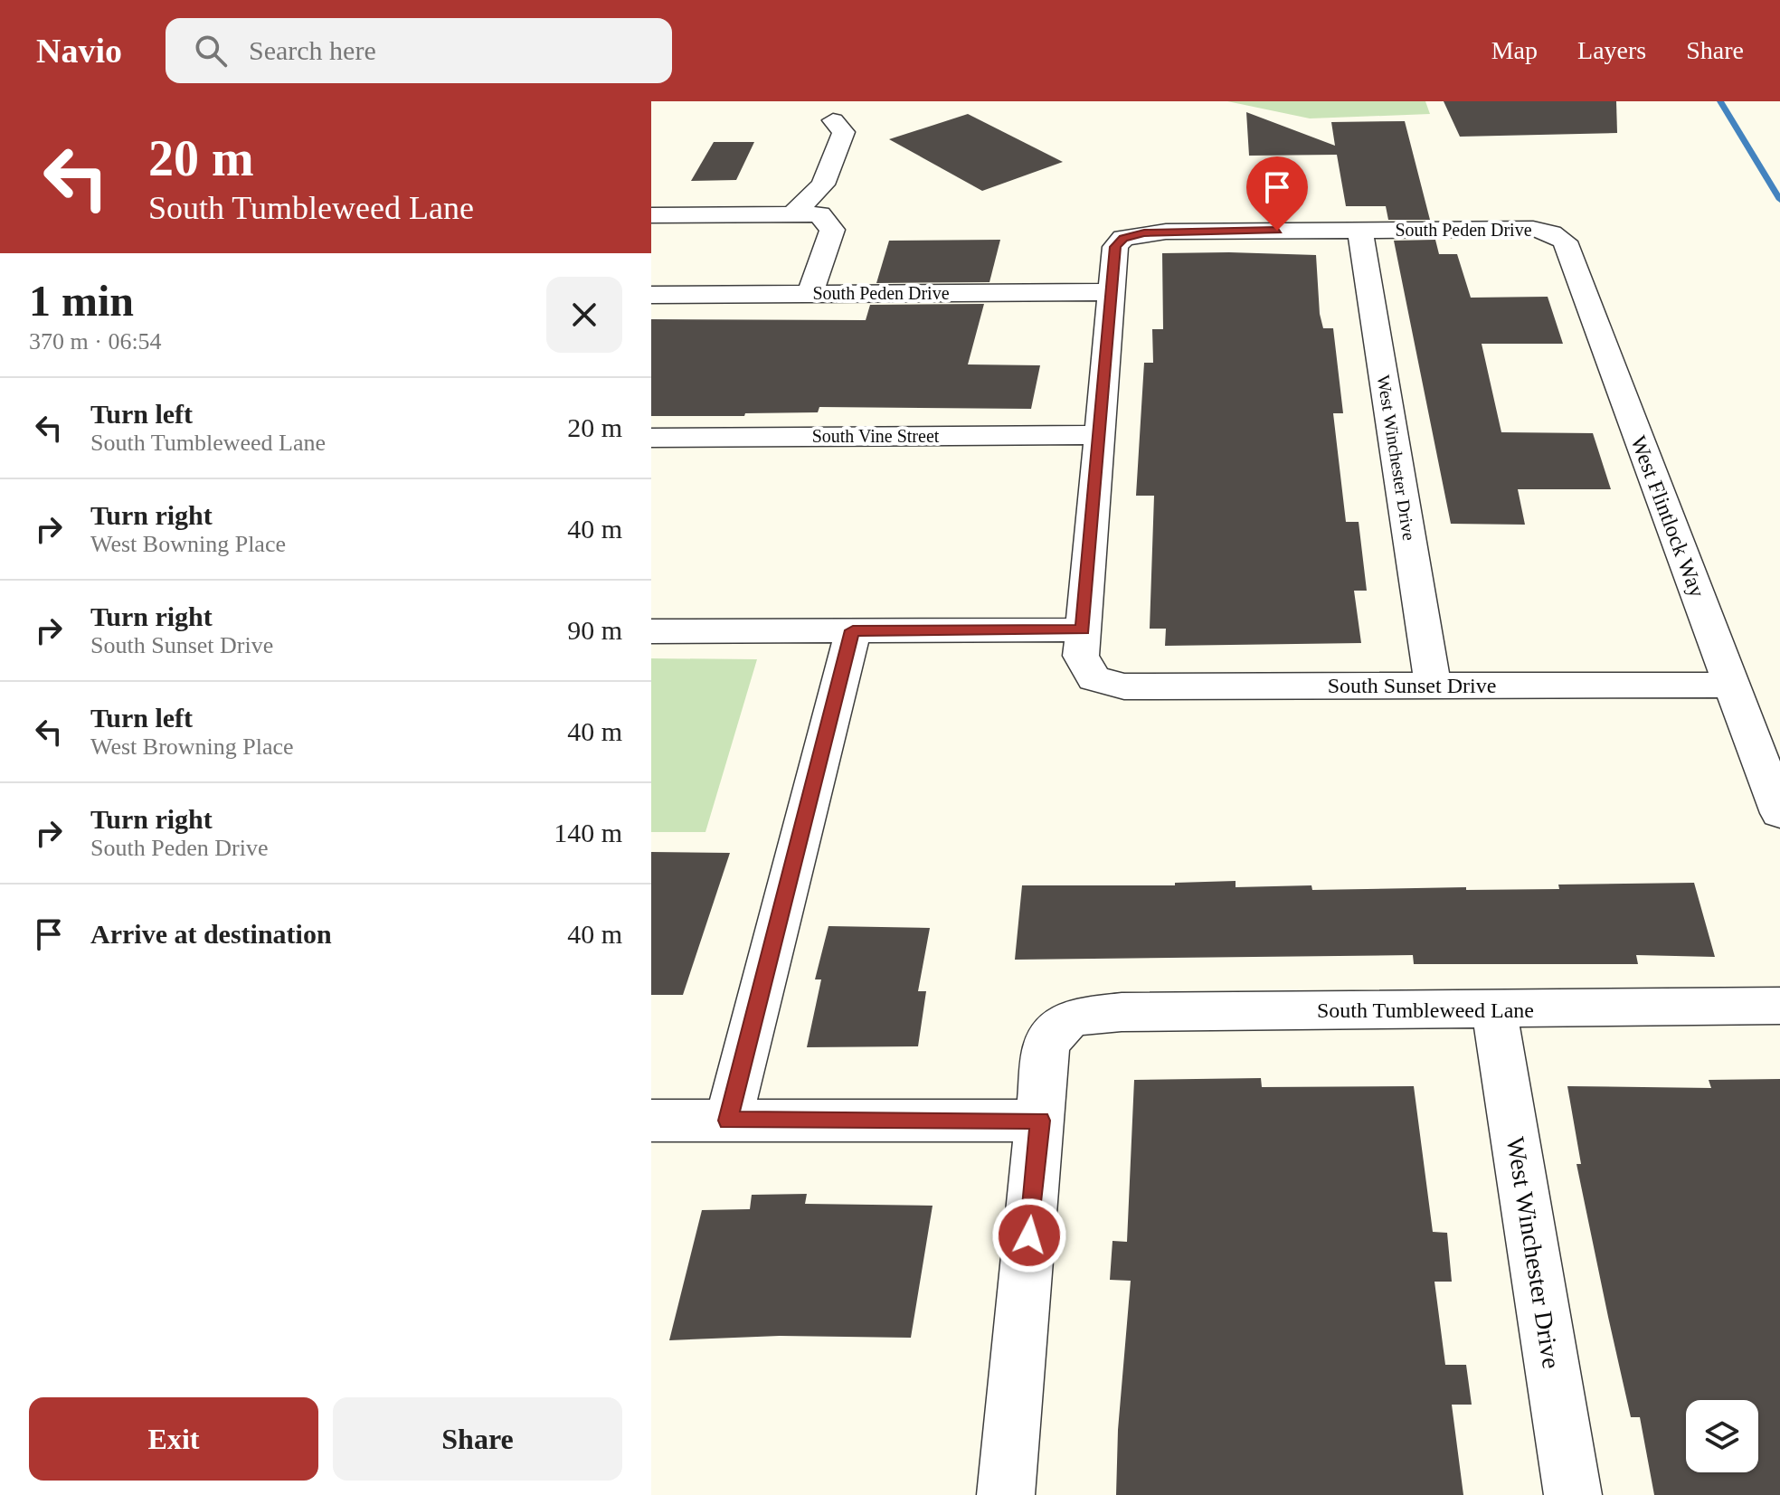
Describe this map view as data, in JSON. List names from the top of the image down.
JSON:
{
  "streets": {
    "street": [
      "South Peden Drive",
      "South Vine Street",
      "West Winchester Drive",
      "West Flintlock Way",
      "South Sunset Drive",
      "South Tumbleweed Lane"
    ]
  },
  "crossings": [
    ["South Peden Drive", "West Winchester Drive"],
    ["South Peden Drive", "West Flintlock Way"],
    ["West Winchester Drive", "South Sunset Drive"],
    ["West Winchester Drive", "South Tumbleweed Lane"],
    ["West Flintlock Way", "South Sunset Drive"]
  ],
  "page": {
    "header": "Navio",
    "search": "Search here",
    "nav": ["Map", "Layers", "Share"],
    "turn": ["20 m", "South Tumbleweed Lane"],
    "heading": ["1 min", "370 m · 06:54"],
    "list": [
      {
        "name": "Turn left",
        "note": "South Tumbleweed Lane",
        "value": "20 m"
      },
      {
        "name": "Turn right",
        "note": "West Bowning Place",
        "value": "40 m"
      },
      {
        "name": "Turn right",
        "note": "South Sunset Drive",
        "value": "90 m"
      },
      {
        "name": "Turn left",
        "note": "West Browning Place",
        "value": "40 m"
      },
      {
        "name": "Turn right",
        "note": "South Peden Drive",
        "value": "140 m"
      },
      {
        "name": "Arrive at destination",
        "value": "40 m"
      }
    ],
    "buttons": ["Exit", "Share"]
  }
}
